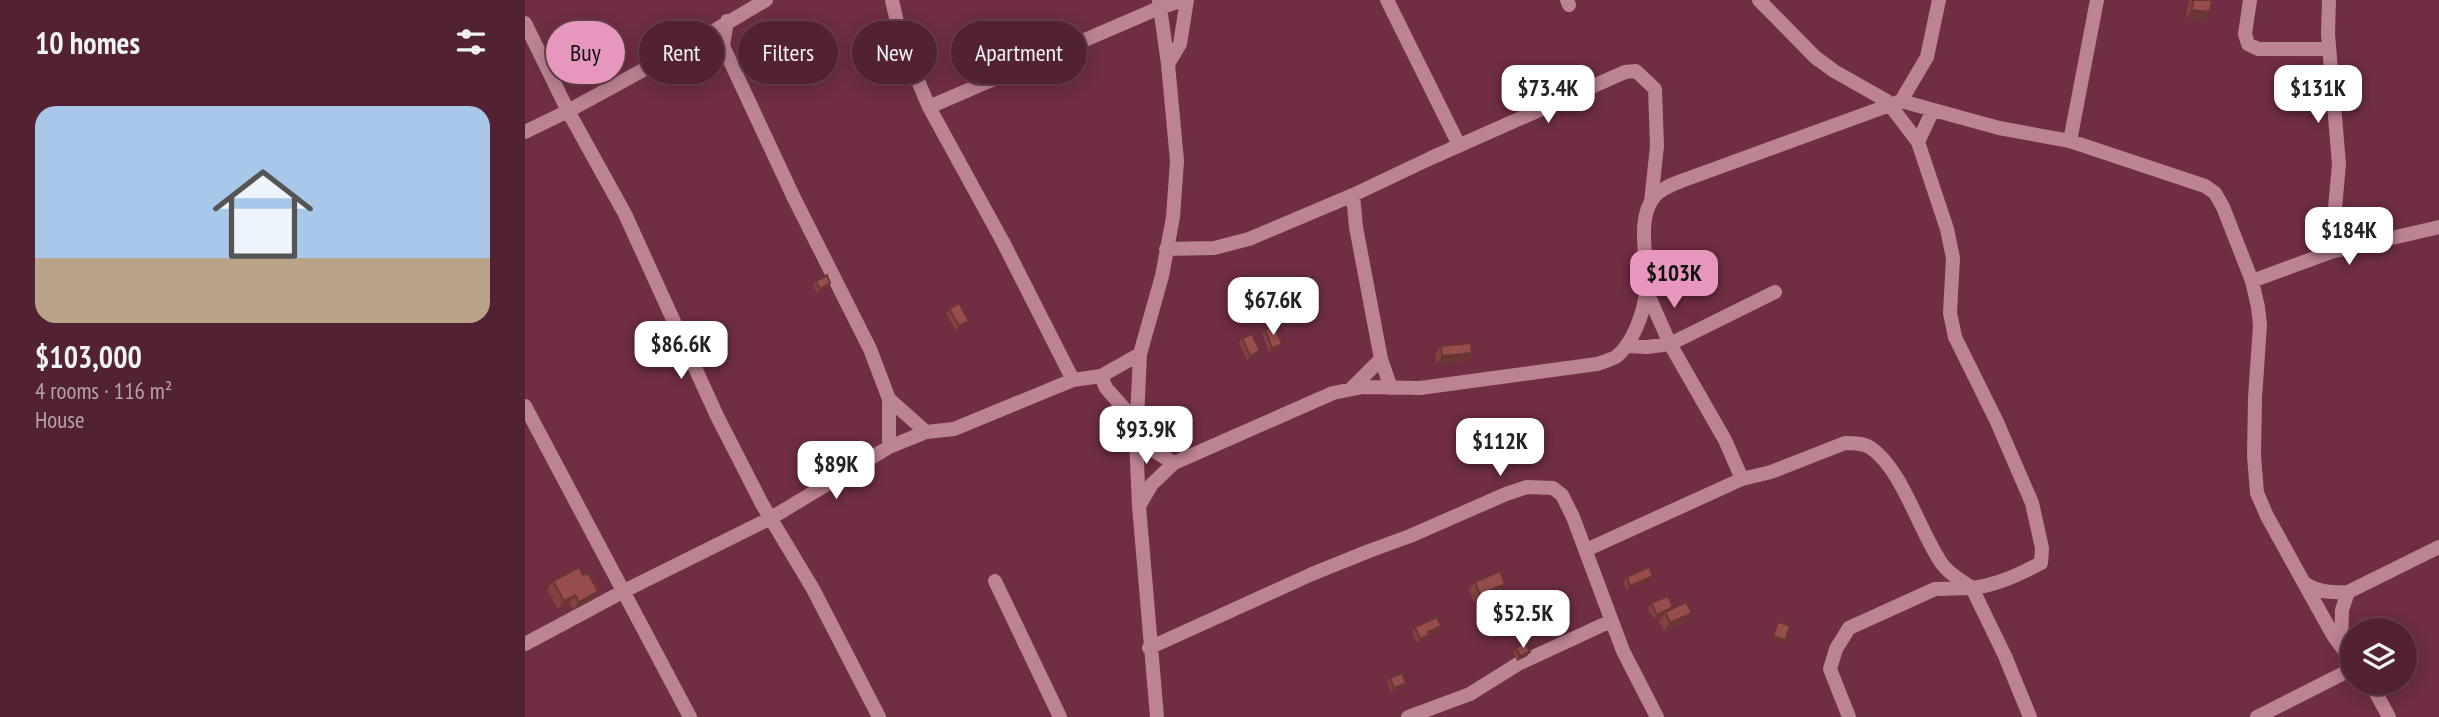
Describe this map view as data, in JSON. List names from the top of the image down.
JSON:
{
  "page": {
    "heading": "10 homes",
    "chip": [
      "Buy",
      "Rent",
      "Filters",
      "New",
      "Apartment"
    ],
    "price": [
      "$73.4K",
      "$131K",
      "$184K",
      "$103K",
      "$67.6K",
      "$86.6K",
      "$93.9K",
      "$112K",
      "$89K",
      "$52.5K"
    ],
    "list": [
      {
        "name": "$103,000",
        "note": "4 rooms · 116 m² · House"
      }
    ]
  }
}
